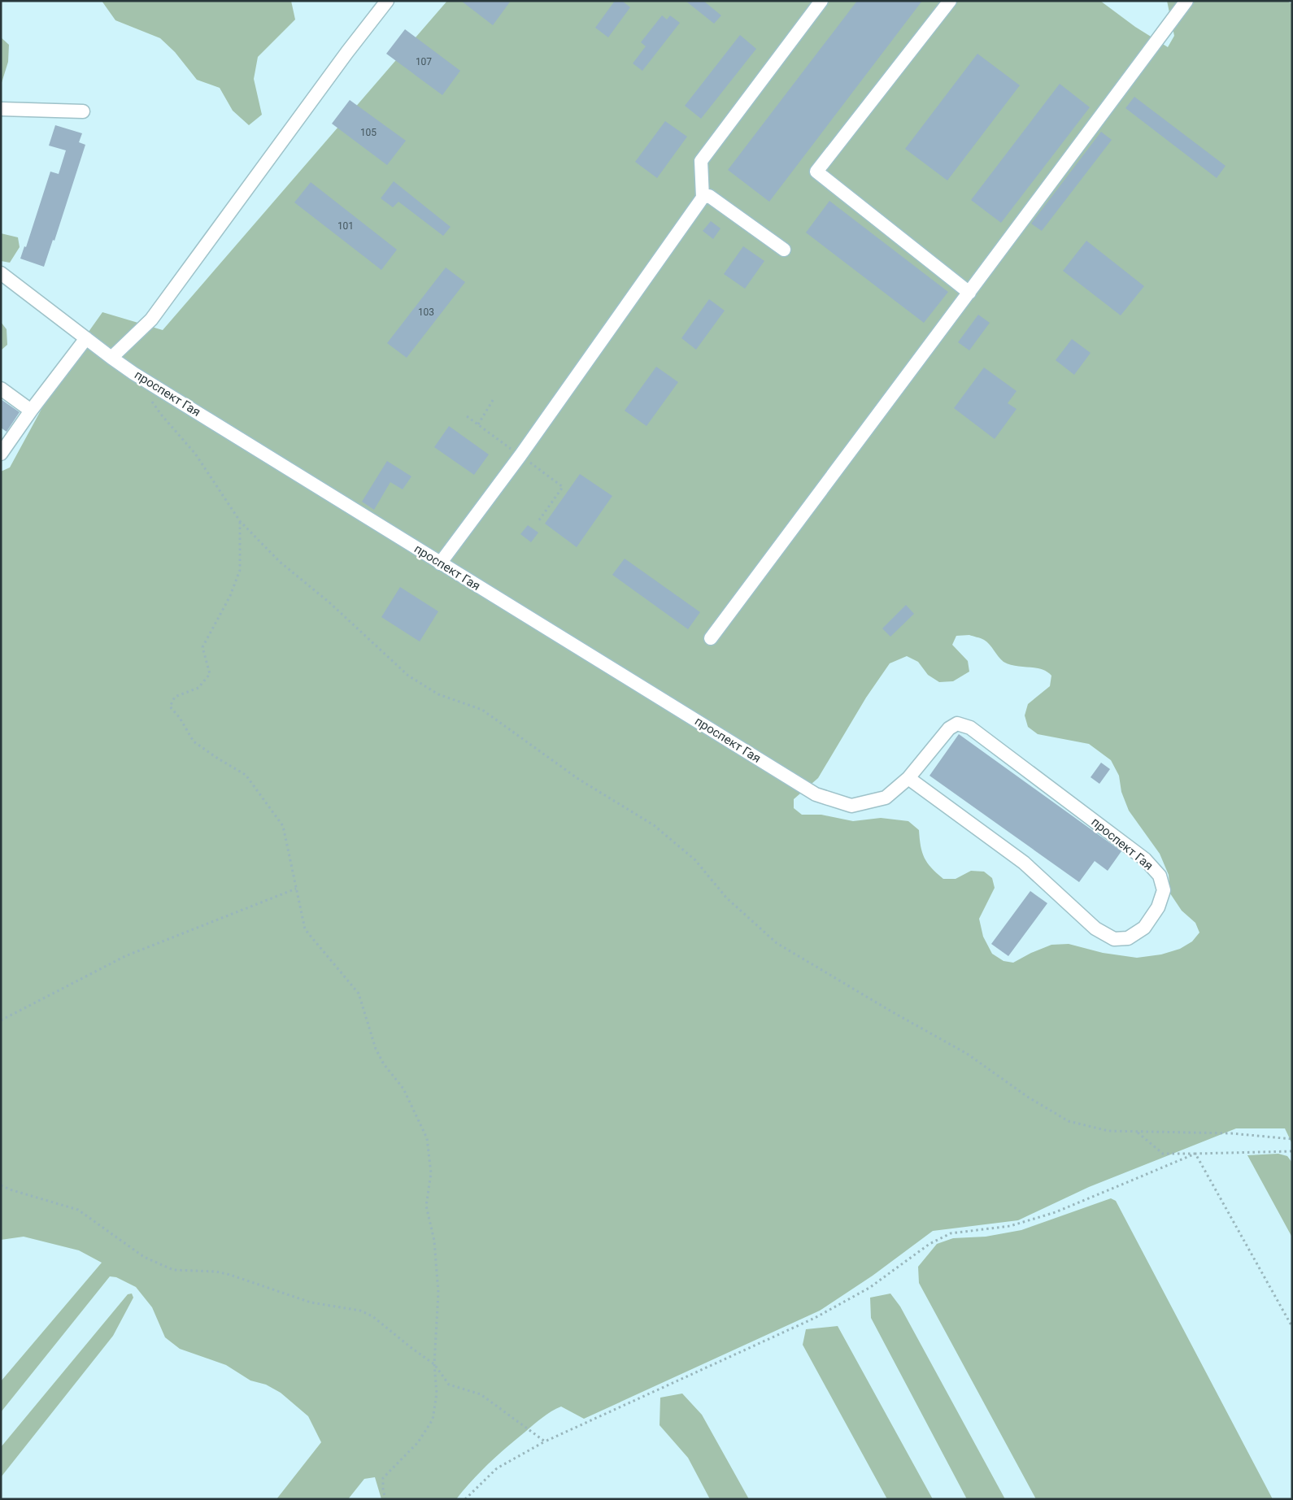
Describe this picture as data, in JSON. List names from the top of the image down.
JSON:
{
  "streets": {
    "street": ["проспект Гая"]
  },
  "house_numbers": [
    "107",
    "105",
    "101",
    "103"
  ]
}
